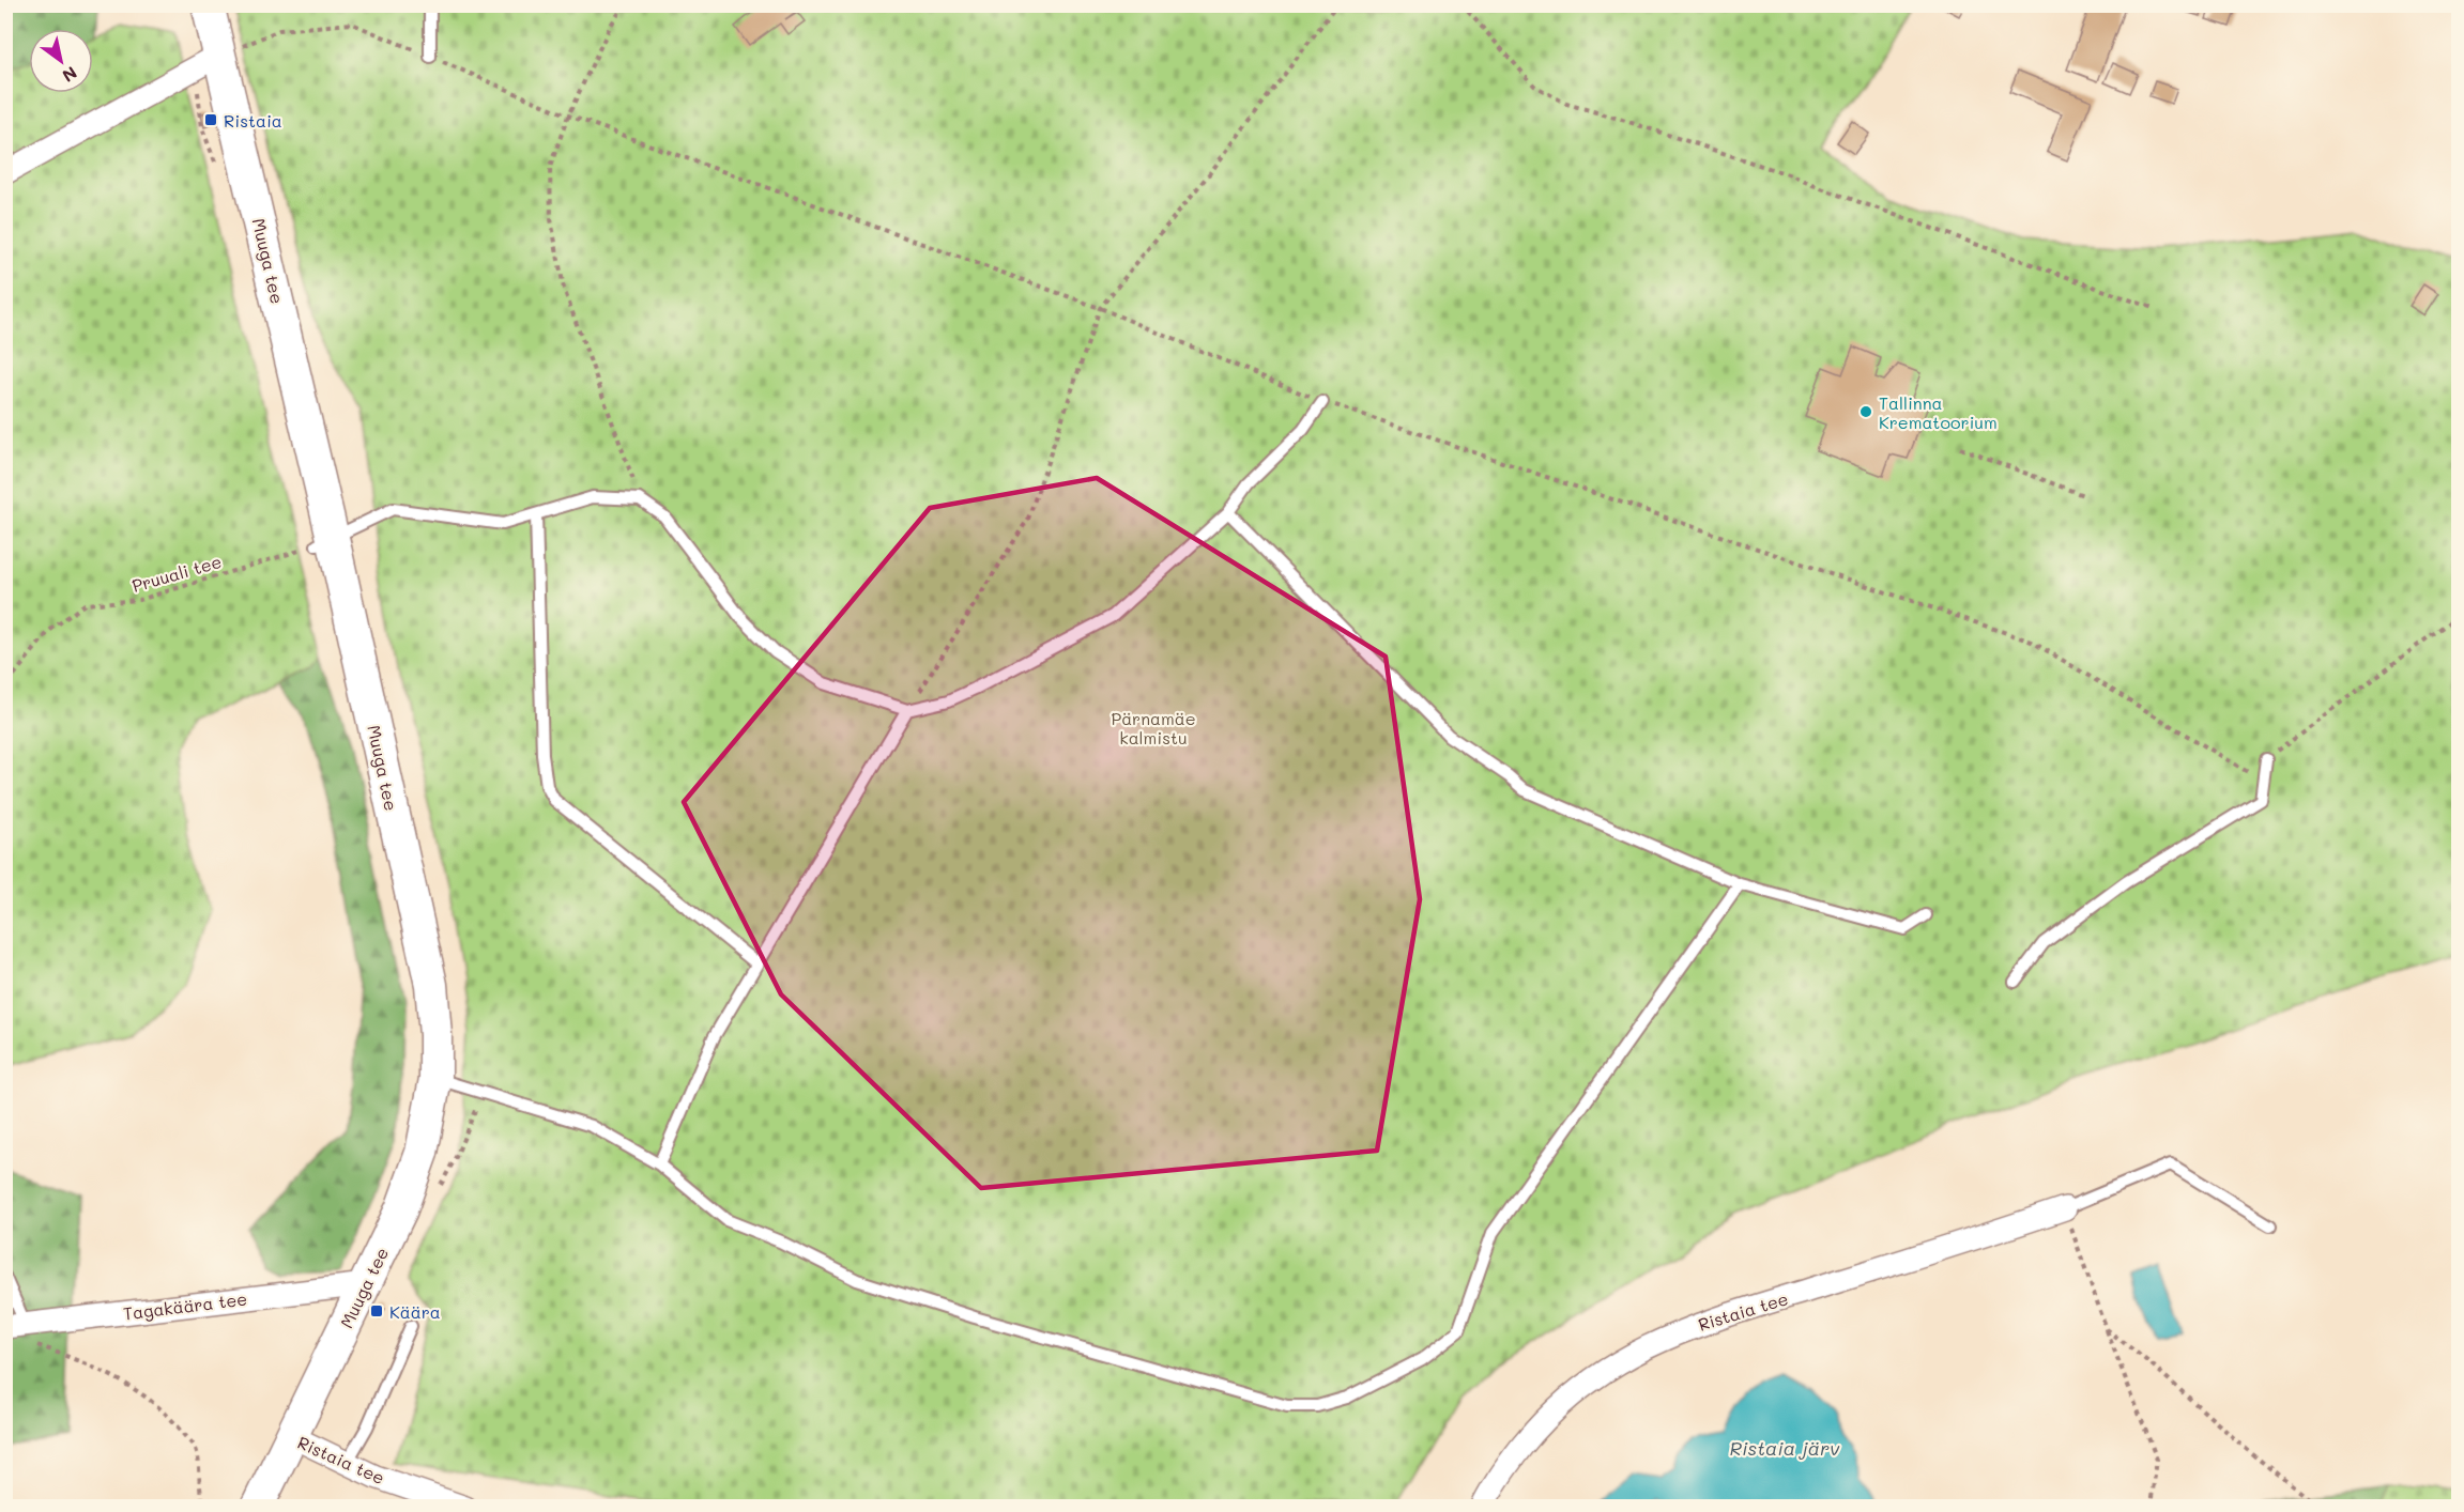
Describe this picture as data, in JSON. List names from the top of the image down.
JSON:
{
  "streets": {
    "main road": ["Muuga tee"],
    "street": ["Tagakäära tee", "Ristaia tee"],
    "path": ["Pruuali tee"]
  },
  "crossings": [
    ["Muuga tee", "Pruuali tee"],
    ["Muuga tee", "Tagakäära tee"],
    ["Muuga tee", "Ristaia tee"]
  ],
  "water": ["Ristaia järv"],
  "parks": ["Pärnamäe kalmistu"],
  "places": {
    "transit": ["Ristaia", "Käära"],
    "other": ["Tallinna Krematoorium"]
  },
  "north": "bottom right"
}
